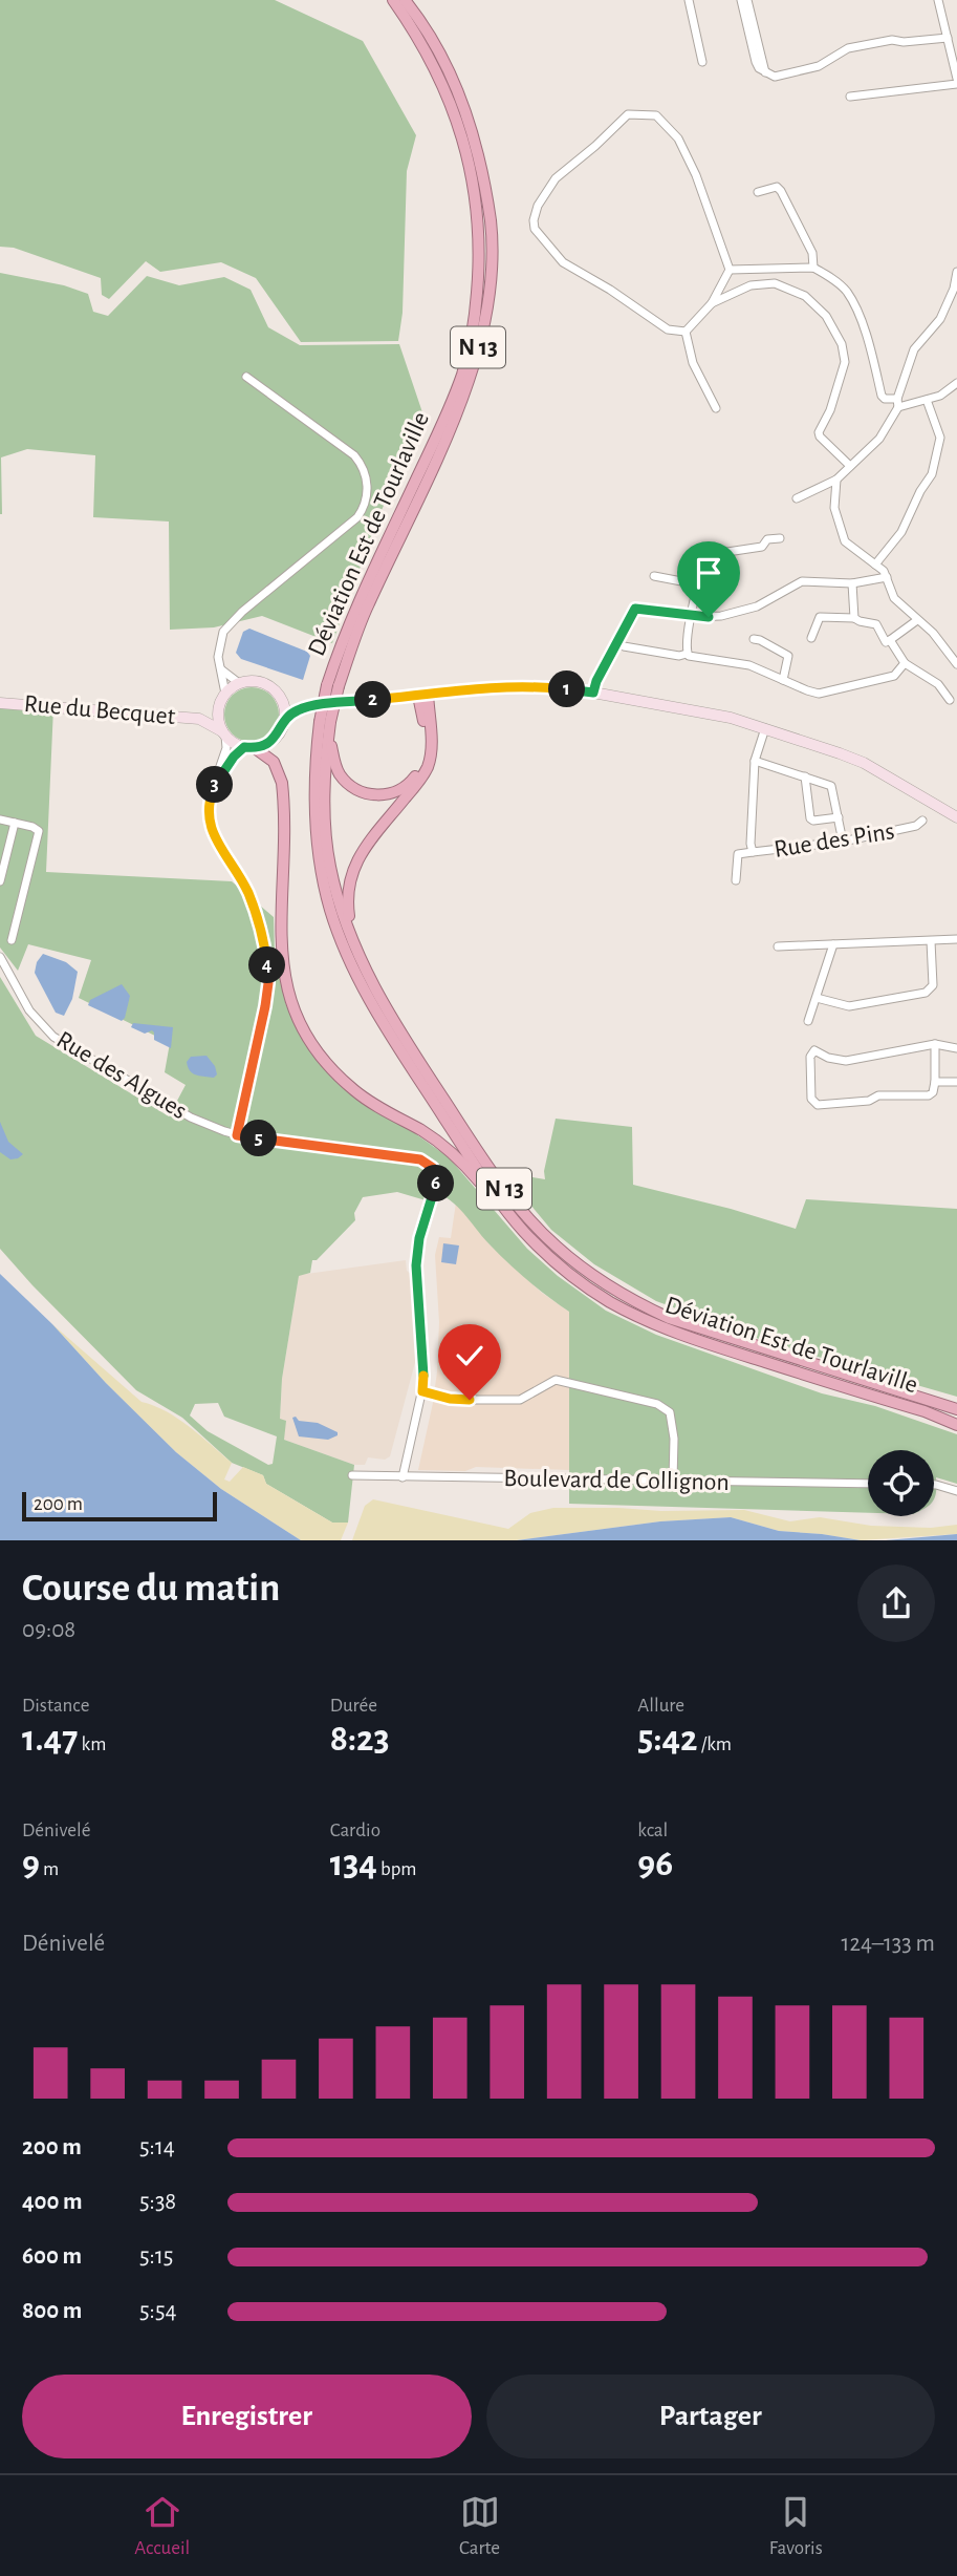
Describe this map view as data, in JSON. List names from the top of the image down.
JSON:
{
  "streets": {
    "highway": ["N 13", "Déviation Est de Tourlaville"],
    "main road": ["Rue du Becquet"],
    "street": ["Rue des Pins", "Rue des Algues", "Boulevard de Collignon"]
  },
  "crossings": [
    ["Rue des Algues", "Boulevard de Collignon"]
  ],
  "scale_bar": "200 m",
  "page": {
    "pins": [
      "1",
      "2",
      "3",
      "4",
      "5",
      "6"
    ],
    "scale": "200 m",
    "heading": ["Course du matin", "09:08"],
    "stats": [
      ["Distance", "1.47 km"],
      ["Durée", "8:23"],
      ["Allure", "5:42 /km"],
      ["Dénivelé", "9 m"],
      ["Cardio", "134 bpm"],
      ["kcal", "96"]
    ],
    "chart": ["Dénivelé", "124–133 m"],
    "list": [
      {
        "name": "200 m",
        "note": "5:14"
      },
      {
        "name": "400 m",
        "note": "5:38"
      },
      {
        "name": "600 m",
        "note": "5:15"
      },
      {
        "name": "800 m",
        "note": "5:54"
      }
    ],
    "buttons": ["Enregistrer", "Partager"],
    "tabs": ["Accueil", "Carte", "Favoris"]
  }
}
